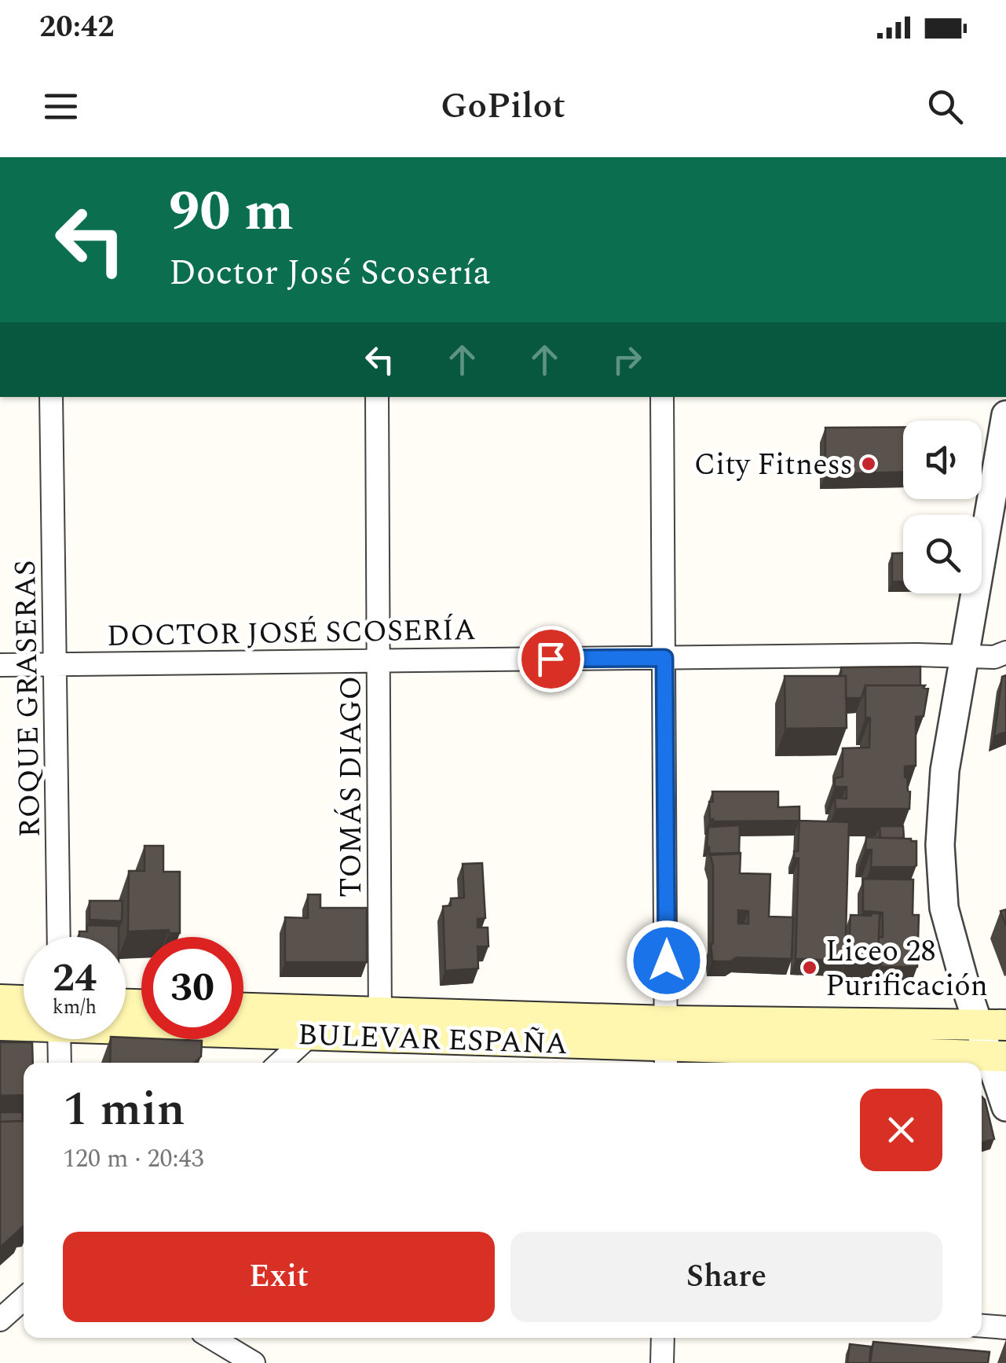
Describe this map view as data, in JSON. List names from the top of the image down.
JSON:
{
  "streets": {
    "main road": ["BULEVAR ESPAÑA"],
    "street": ["DOCTOR JOSÉ SCOSERÍA", "ROQUE GRASERAS", "TOMÁS DIAGO"]
  },
  "crossings": [
    ["DOCTOR JOSÉ SCOSERÍA", "ROQUE GRASERAS"],
    ["DOCTOR JOSÉ SCOSERÍA", "TOMÁS DIAGO"],
    ["TOMÁS DIAGO", "BULEVAR ESPAÑA"]
  ],
  "places": ["City Fitness", "Liceo 28 Purificación"],
  "page": {
    "status": "20:42",
    "header": "GoPilot",
    "turn": ["90 m", "Doctor José Scosería"],
    "speed": "24 km/h",
    "limit": "30",
    "heading": ["1 min", "120 m · 20:43"],
    "buttons": ["Exit", "Share"]
  }
}
